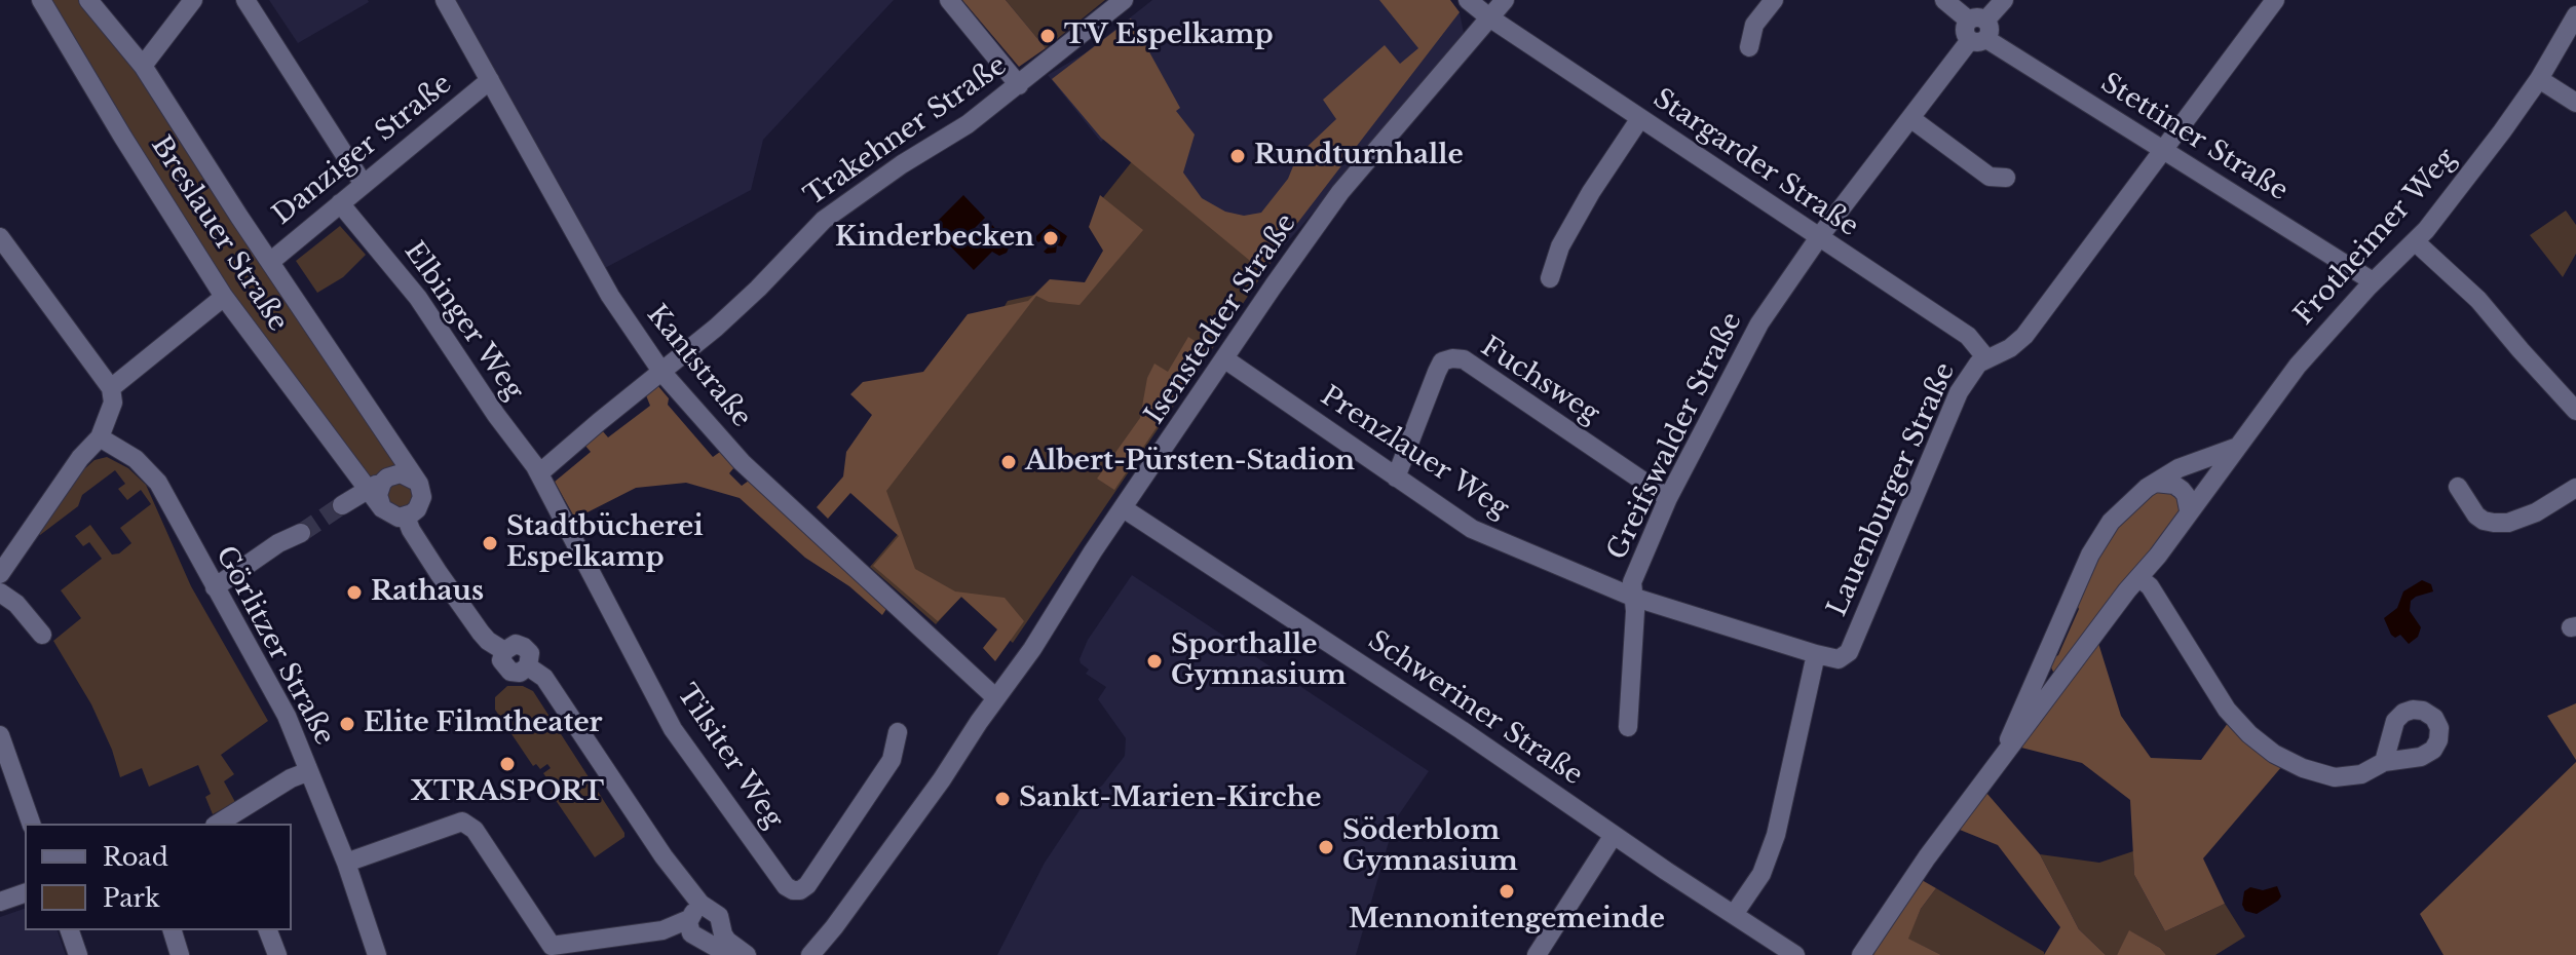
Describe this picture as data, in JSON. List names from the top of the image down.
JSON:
{
  "streets": {
    "street": [
      "Trakehner Straße",
      "Stettiner Straße",
      "Danziger Straße",
      "Stargarder Straße",
      "Breslauer Straße",
      "Frotheimer Weg",
      "Isenstedter Straße",
      "Elbinger Weg",
      "Kantstraße",
      "Fuchsweg",
      "Greifswalder Straße",
      "Prenzlauer Weg",
      "Lauenburger Straße",
      "Görlitzer Straße",
      "Schweriner Straße",
      "Tilsiter Weg"
    ]
  },
  "crossings": [
    ["Trakehner Straße", "Elbinger Weg"],
    ["Trakehner Straße", "Kantstraße"],
    ["Trakehner Straße", "Tilsiter Weg"],
    ["Stettiner Straße", "Frotheimer Weg"],
    ["Stettiner Straße", "Greifswalder Straße"],
    ["Stettiner Straße", "Lauenburger Straße"],
    ["Danziger Straße", "Breslauer Straße"],
    ["Danziger Straße", "Elbinger Weg"],
    ["Danziger Straße", "Kantstraße"],
    ["Stargarder Straße", "Isenstedter Straße"],
    ["Stargarder Straße", "Greifswalder Straße"],
    ["Stargarder Straße", "Lauenburger Straße"],
    ["Isenstedter Straße", "Kantstraße"],
    ["Isenstedter Straße", "Prenzlauer Weg"],
    ["Isenstedter Straße", "Schweriner Straße"],
    ["Elbinger Weg", "Tilsiter Weg"],
    ["Fuchsweg", "Greifswalder Straße"],
    ["Fuchsweg", "Prenzlauer Weg"],
    ["Greifswalder Straße", "Prenzlauer Weg"],
    ["Prenzlauer Weg", "Lauenburger Straße"]
  ],
  "places": [
    "TV Espelkamp",
    "Rundturnhalle",
    "Kinderbecken",
    "Albert-Pürsten-Stadion",
    "Stadtbücherei Espelkamp",
    "Rathaus",
    "Sporthalle Gymnasium",
    "Elite Filmtheater",
    "XTRASPORT",
    "Sankt-Marien-Kirche",
    "Söderblom Gymnasium",
    "Mennonitengemeinde"
  ],
  "legend": ["Road", "Park"]
}
